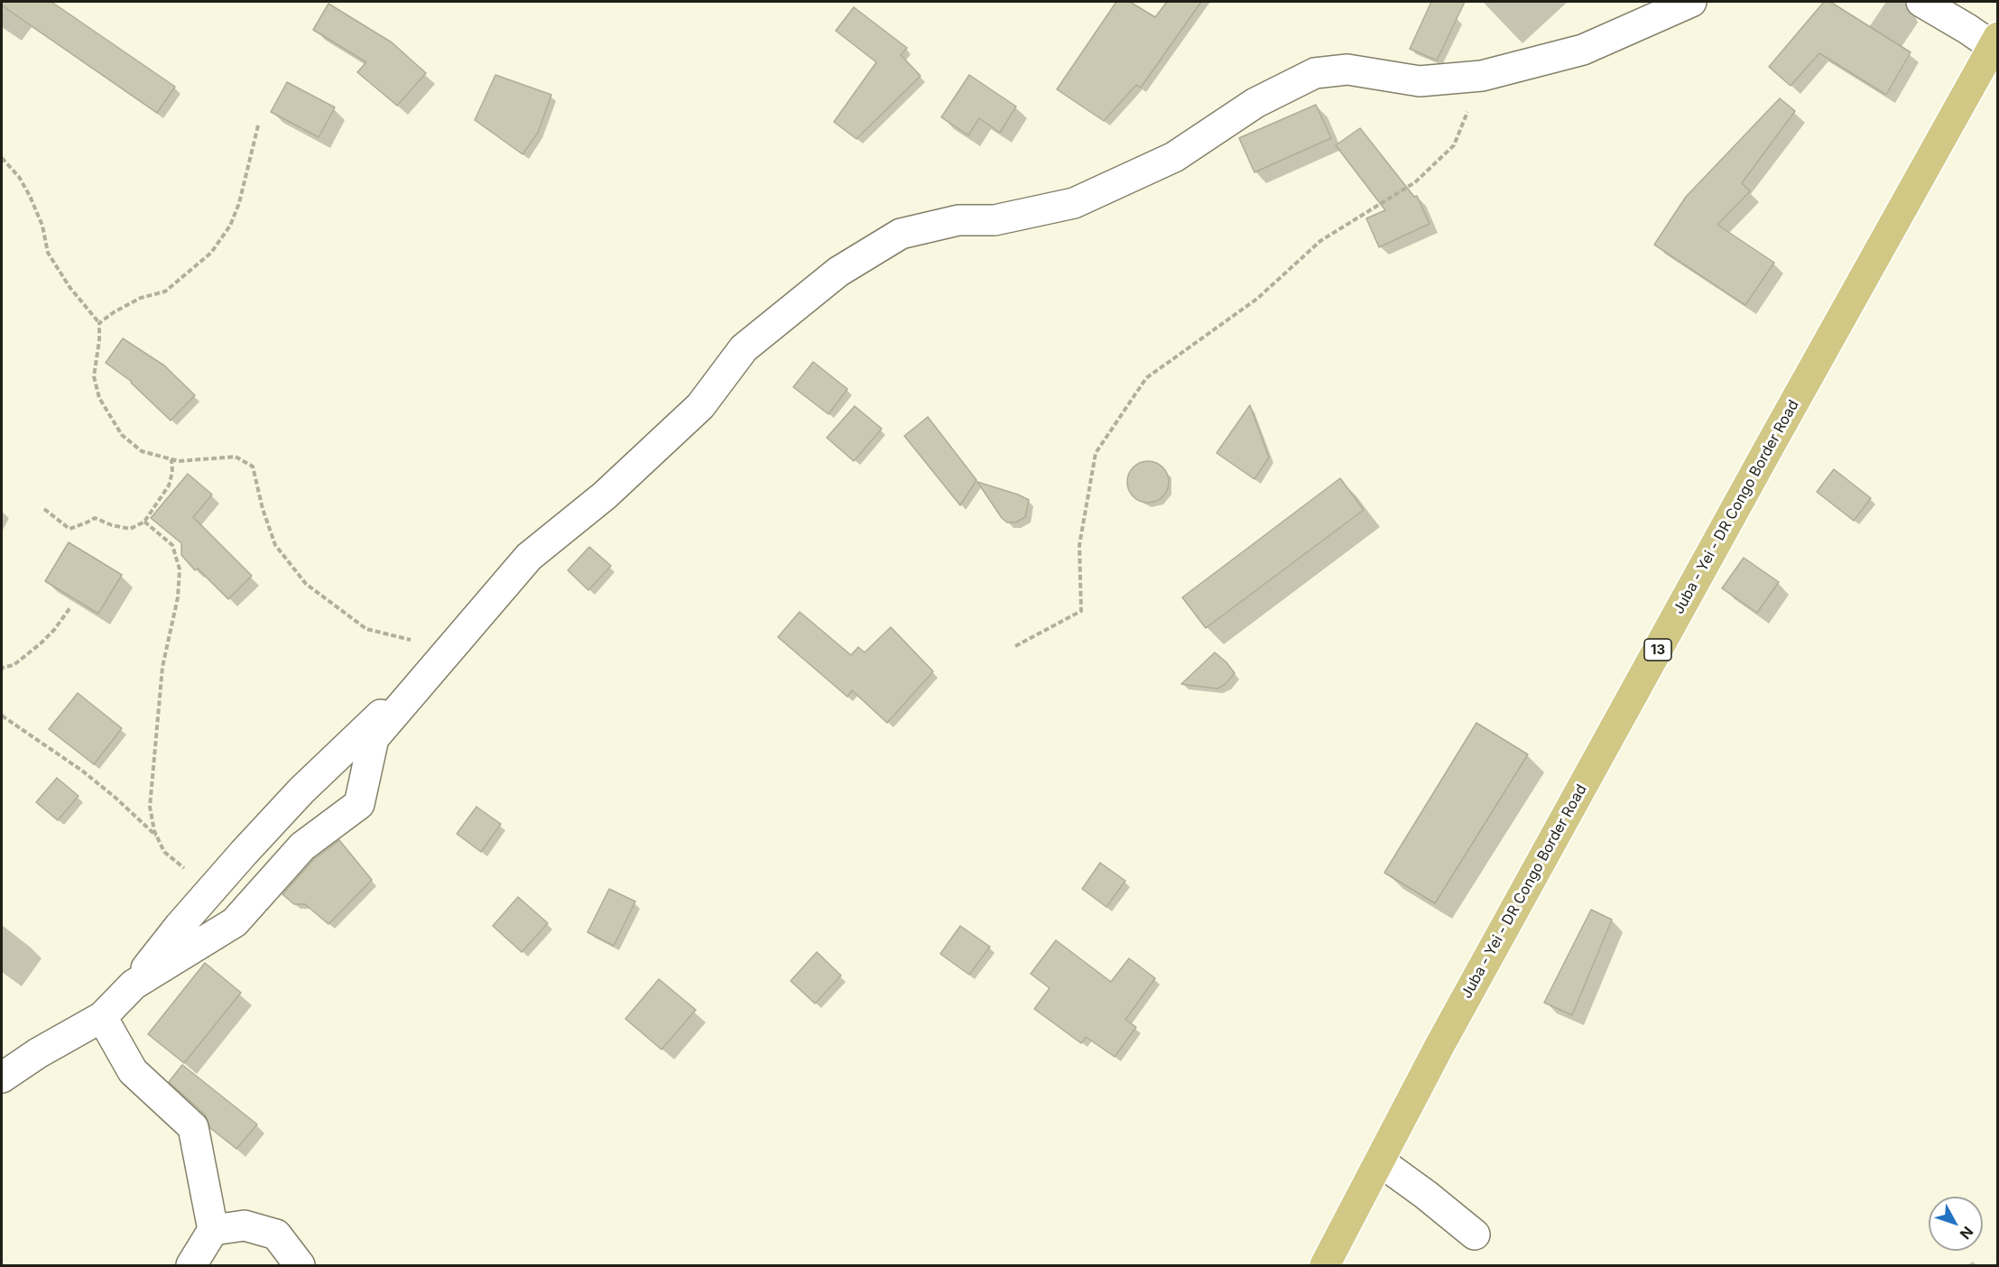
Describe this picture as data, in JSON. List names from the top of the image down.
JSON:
{
  "streets": {
    "main road": ["Juba - Yei - DR Congo Border Road", "13"]
  },
  "north": "bottom right"
}
